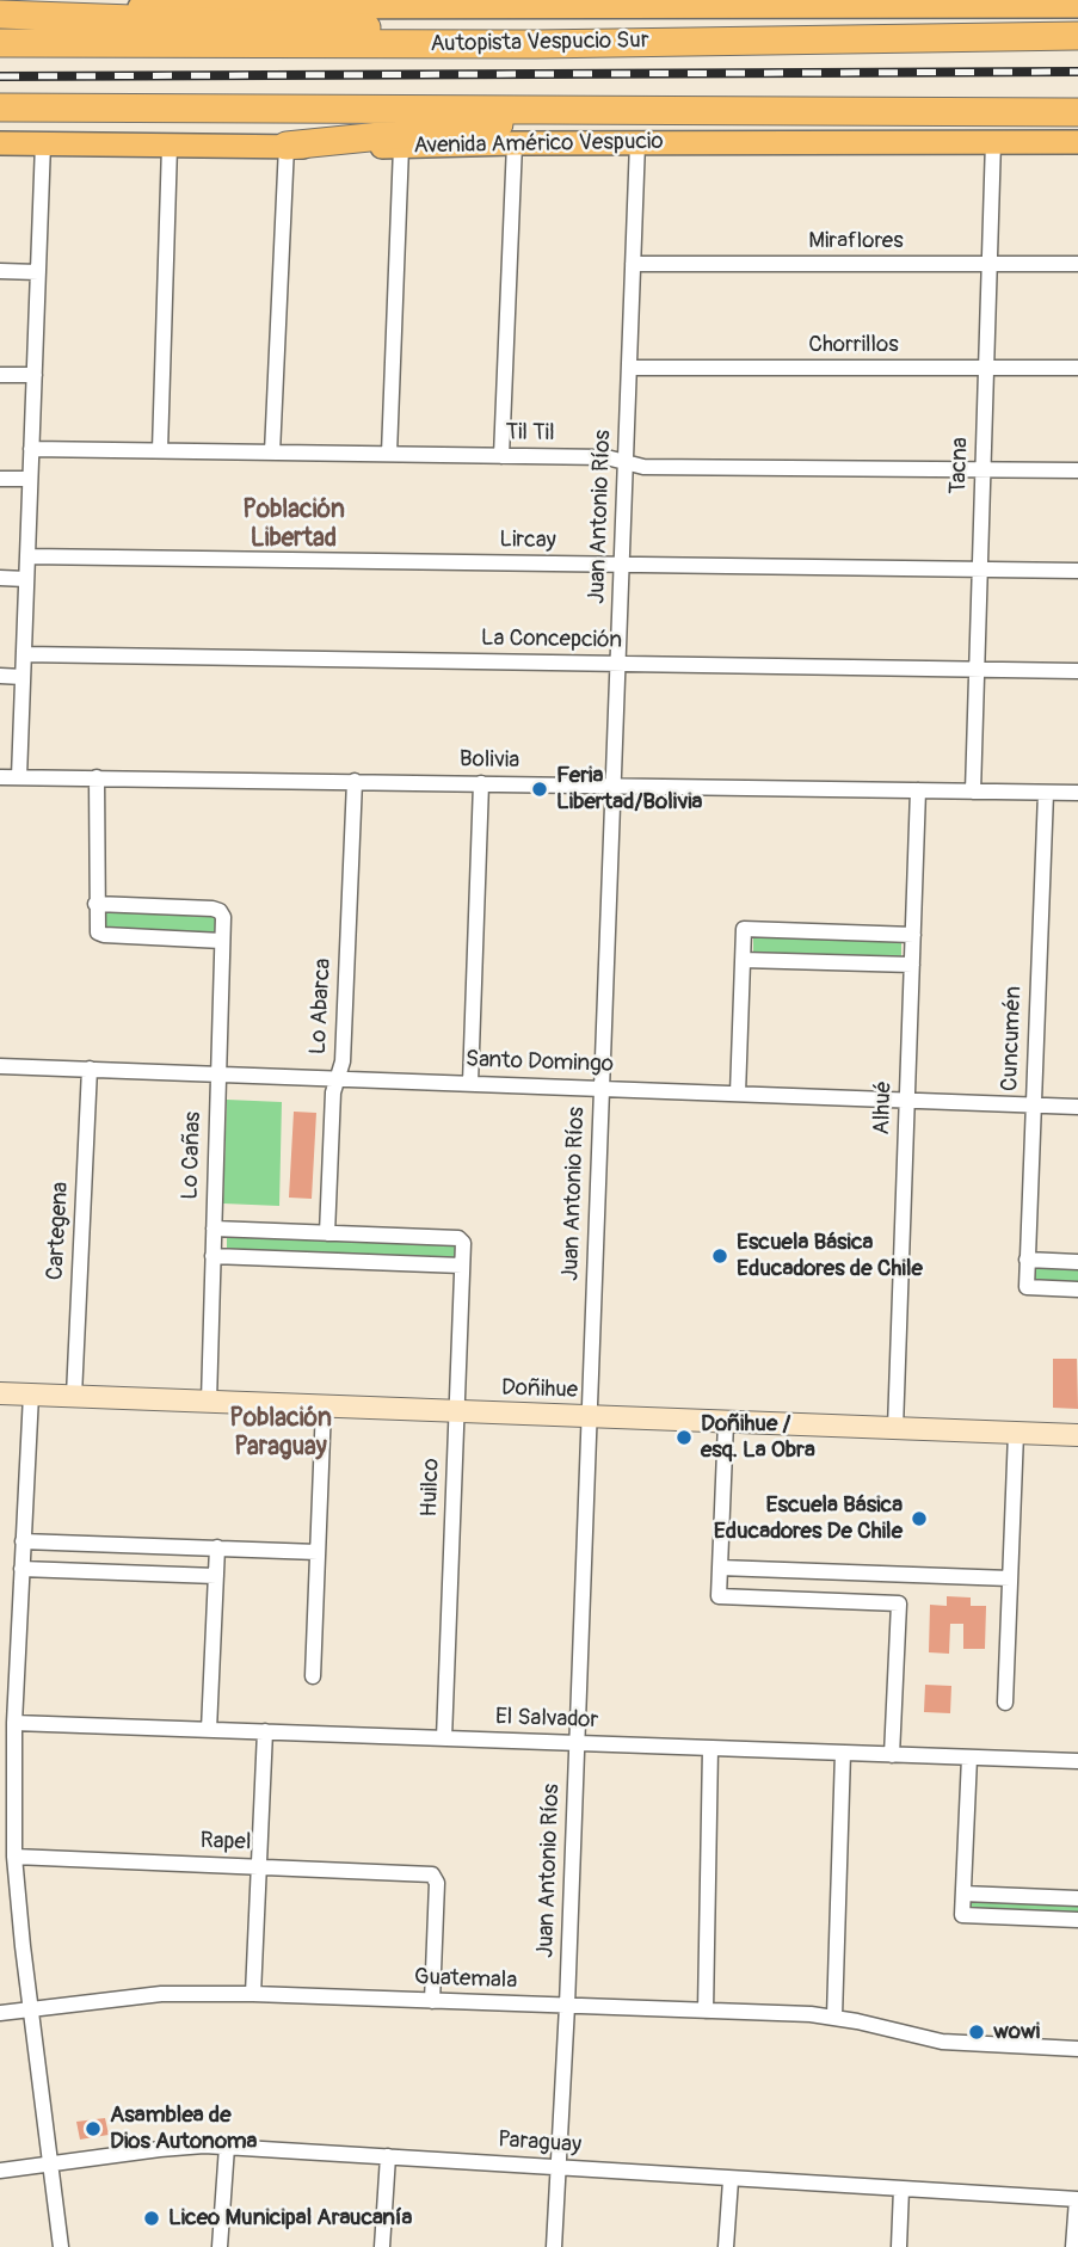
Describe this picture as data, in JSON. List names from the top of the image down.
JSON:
{
  "streets": {
    "highway": ["Autopista Vespucio Sur"],
    "main road": ["Avenida Américo Vespucio"],
    "street": [
      "Miraflores",
      "Chorrillos",
      "Til Til",
      "Tacna",
      "Juan Antonio Ríos",
      "Lircay",
      "La Concepción",
      "Bolivia",
      "Lo Abarca",
      "Cuncumén",
      "Santo Domingo",
      "Alhué",
      "Lo Cañas",
      "Cartegena",
      "Doñihue",
      "Huilco",
      "El Salvador",
      "Rapel",
      "Guatemala",
      "Paraguay"
    ]
  },
  "crossings": [
    ["Avenida Américo Vespucio", "Tacna"],
    ["Avenida Américo Vespucio", "Juan Antonio Ríos"],
    ["Miraflores", "Tacna"],
    ["Miraflores", "Juan Antonio Ríos"],
    ["Chorrillos", "Tacna"],
    ["Chorrillos", "Juan Antonio Ríos"],
    ["Til Til", "Tacna"],
    ["Til Til", "Juan Antonio Ríos"],
    ["Tacna", "Lircay"],
    ["Tacna", "La Concepción"],
    ["Tacna", "Bolivia"],
    ["Juan Antonio Ríos", "Lircay"],
    ["Juan Antonio Ríos", "La Concepción"],
    ["Juan Antonio Ríos", "Bolivia"],
    ["Juan Antonio Ríos", "Santo Domingo"],
    ["Juan Antonio Ríos", "Doñihue"],
    ["Juan Antonio Ríos", "El Salvador"],
    ["Juan Antonio Ríos", "Guatemala"],
    ["Juan Antonio Ríos", "Paraguay"],
    ["Bolivia", "Lo Abarca"],
    ["Bolivia", "Cuncumén"],
    ["Bolivia", "Alhué"],
    ["Lo Abarca", "Santo Domingo"],
    ["Lo Abarca", "Huilco"],
    ["Cuncumén", "Santo Domingo"],
    ["Santo Domingo", "Alhué"],
    ["Santo Domingo", "Lo Cañas"],
    ["Santo Domingo", "Cartegena"],
    ["Alhué", "Doñihue"],
    ["Lo Cañas", "Doñihue"],
    ["Cartegena", "Doñihue"],
    ["Doñihue", "Huilco"],
    ["Huilco", "El Salvador"],
    ["Rapel", "Guatemala"]
  ],
  "districts": ["Población Libertad", "Población Paraguay"],
  "places": [
    "Feria Libertad/Bolivia",
    "Escuela Básica Educadores de Chile",
    "Doñihue / esq. La Obra",
    "Escuela Básica Educadores De Chile",
    "wowi",
    "Asamblea de Dios Autonoma",
    "Liceo Municipal Araucanía"
  ]
}
